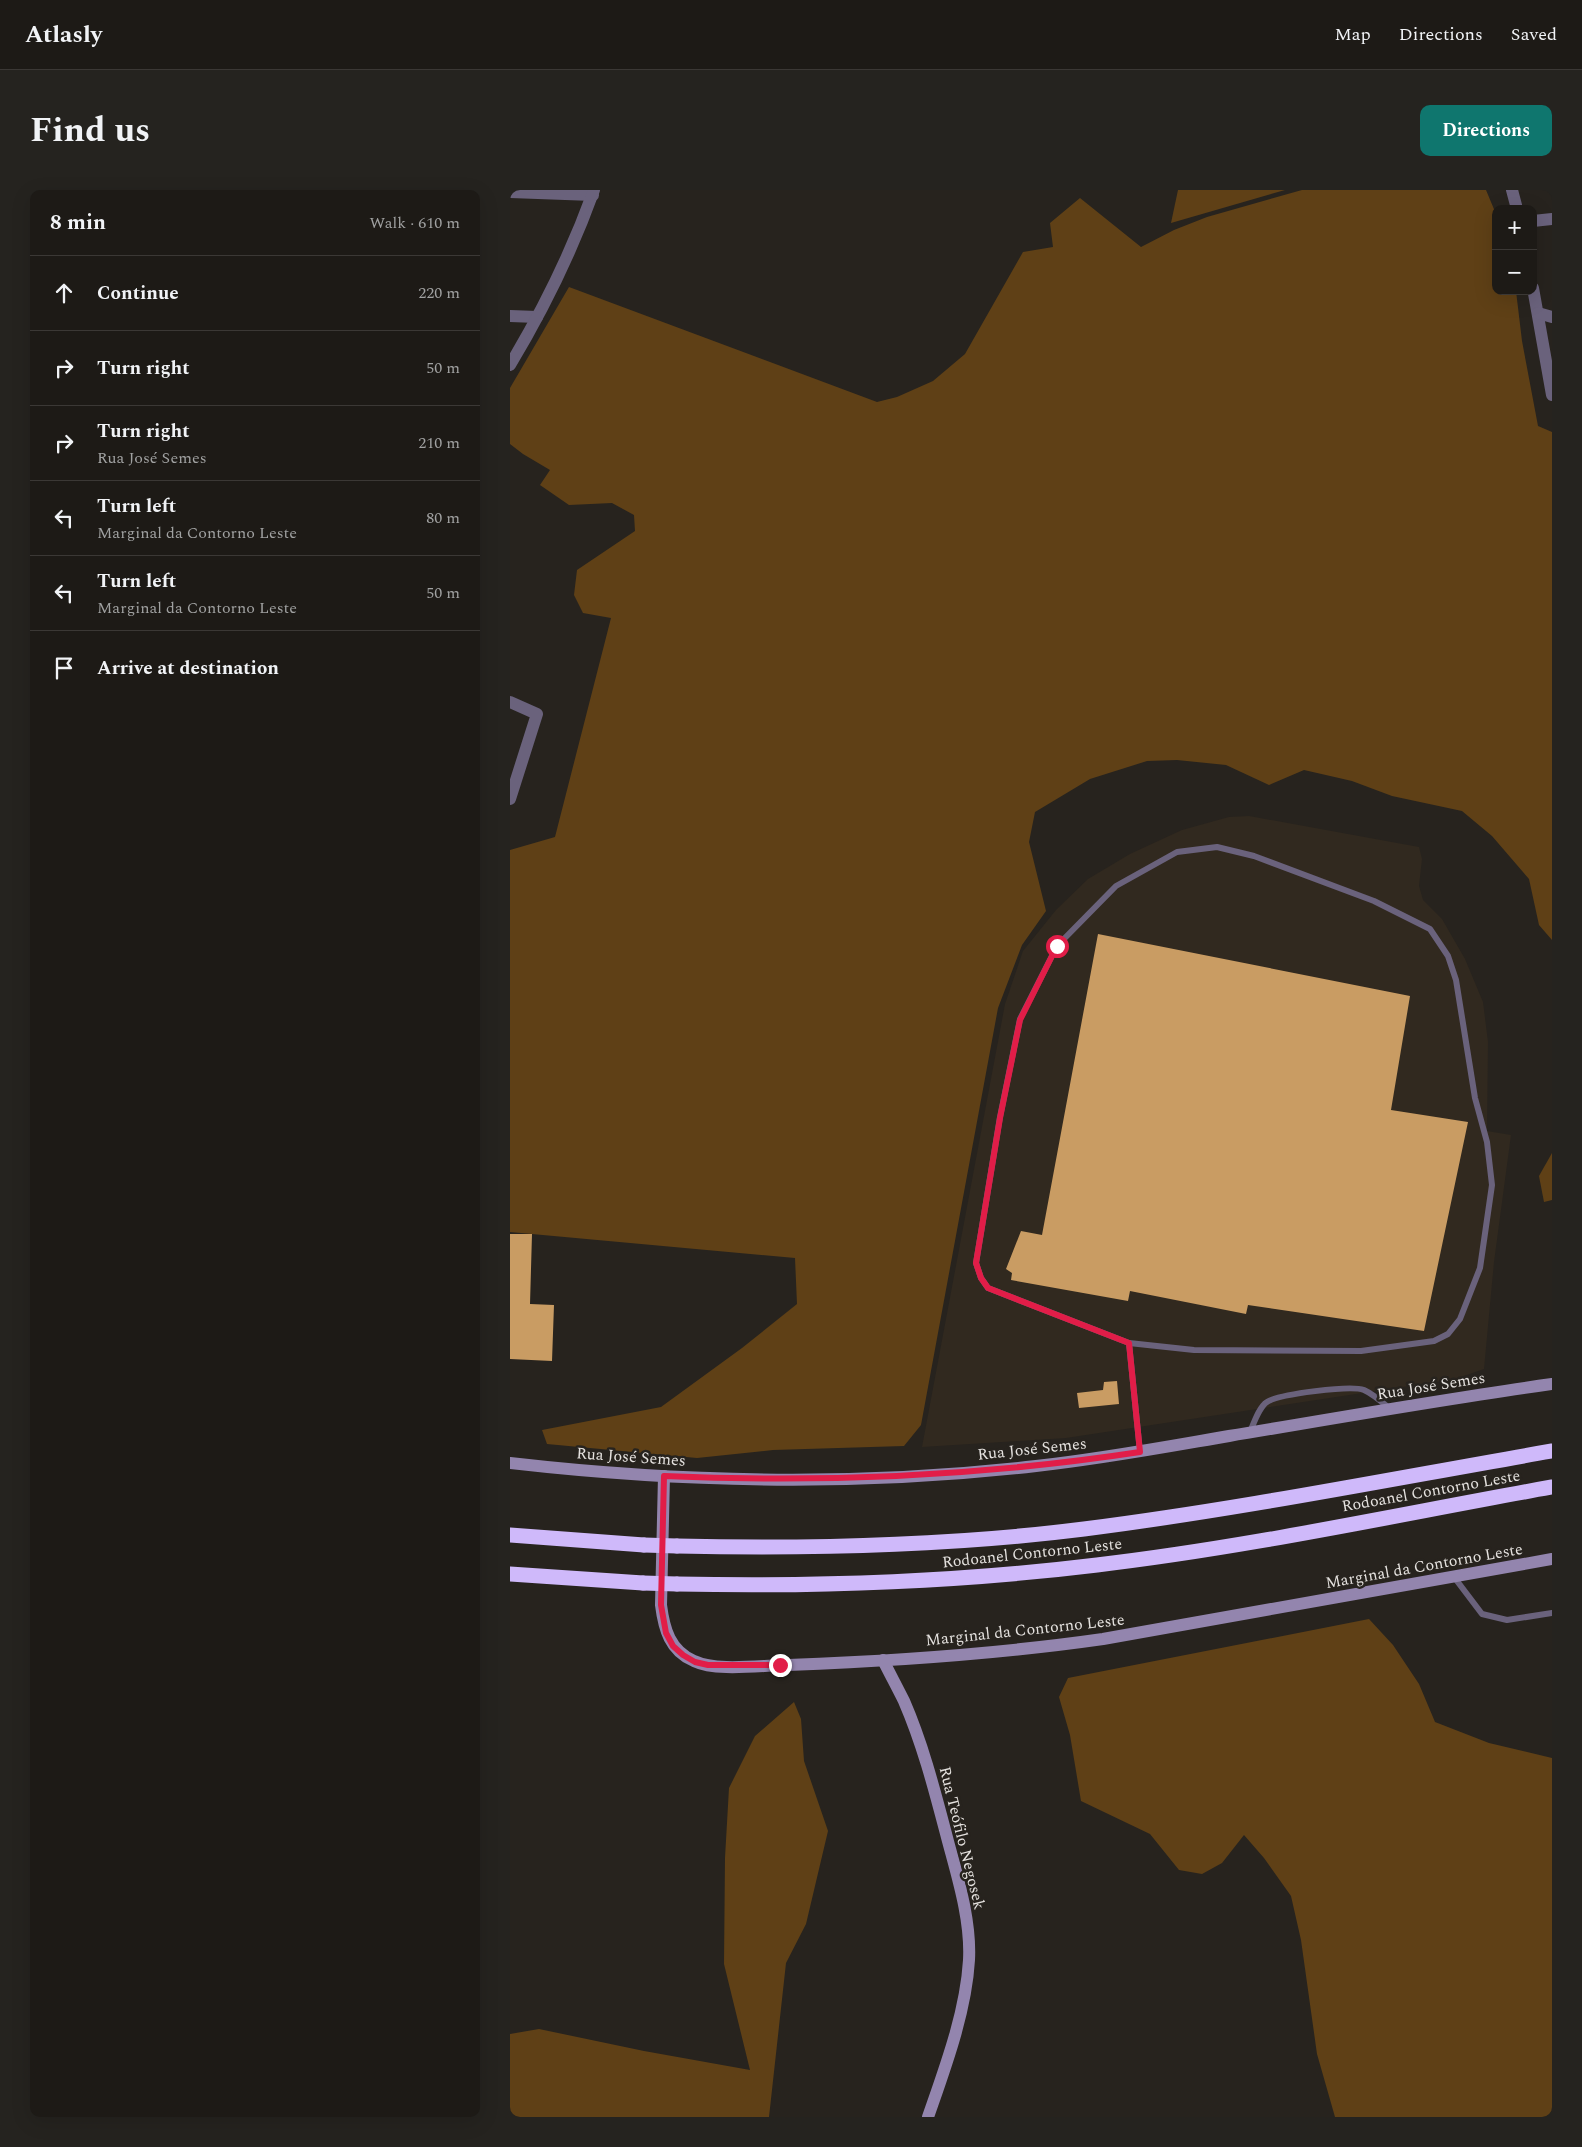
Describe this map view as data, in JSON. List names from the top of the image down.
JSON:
{
  "streets": {
    "highway": ["Rodoanel Contorno Leste"],
    "main road": ["Rua José Semes", "Marginal da Contorno Leste", "Rua Teófilo Negosek"]
  },
  "crossings": [
    ["Rua José Semes", "Marginal da Contorno Leste"],
    ["Marginal da Contorno Leste", "Rua Teófilo Negosek"]
  ],
  "page": {
    "header": "Atlasly",
    "nav": ["Map", "Directions", "Saved"],
    "title": "Find us",
    "buttons": "Directions",
    "heading": ["8 min", "Walk · 610 m"],
    "map_buttons": ["+", "−"],
    "list": [
      ["Continue", "220 m"],
      ["Turn right", "50 m"],
      ["Turn right", "Rua José Semes", "210 m"],
      ["Turn left", "Marginal da Contorno Leste", "80 m"],
      ["Turn left", "Marginal da Contorno Leste", "50 m"],
      "Arrive at destination"
    ]
  }
}
